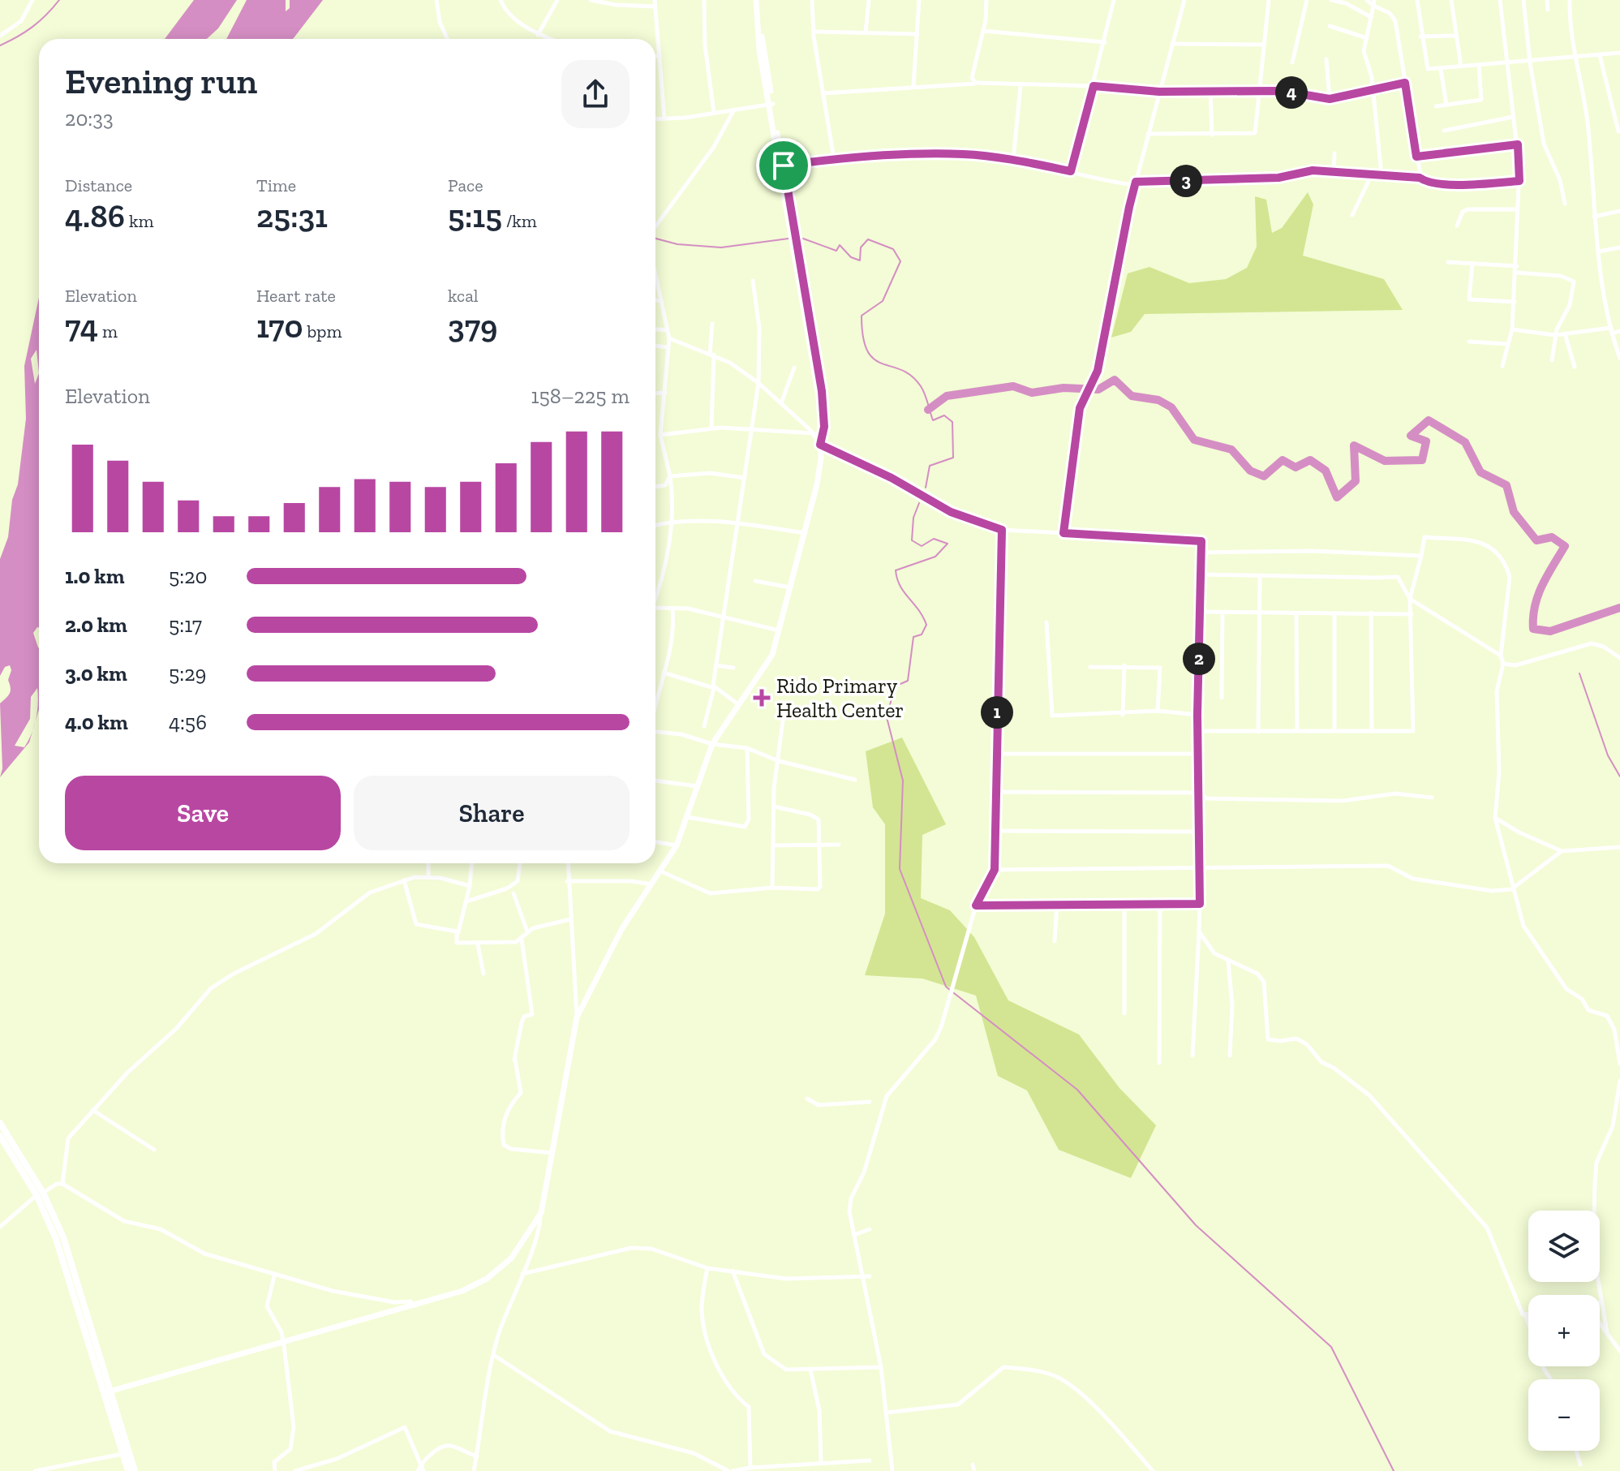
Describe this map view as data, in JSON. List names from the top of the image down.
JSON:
{
  "places": {
    "health": ["Rido Primary Health Center"]
  },
  "page": {
    "heading": ["Evening run", "20:33"],
    "pins": [
      "4",
      "3",
      "2",
      "1"
    ],
    "stats": [
      ["Distance", "4.86 km"],
      ["Time", "25:31"],
      ["Pace", "5:15 /km"],
      ["Elevation", "74 m"],
      ["Heart rate", "170 bpm"],
      ["kcal", "379"]
    ],
    "chart": ["Elevation", "158–225 m"],
    "list": [
      {
        "name": "1.0 km",
        "note": "5:20"
      },
      {
        "name": "2.0 km",
        "note": "5:17"
      },
      {
        "name": "3.0 km",
        "note": "5:29"
      },
      {
        "name": "4.0 km",
        "note": "4:56"
      }
    ],
    "buttons": ["Save", "Share"],
    "map_buttons": ["+", "−"]
  }
}
